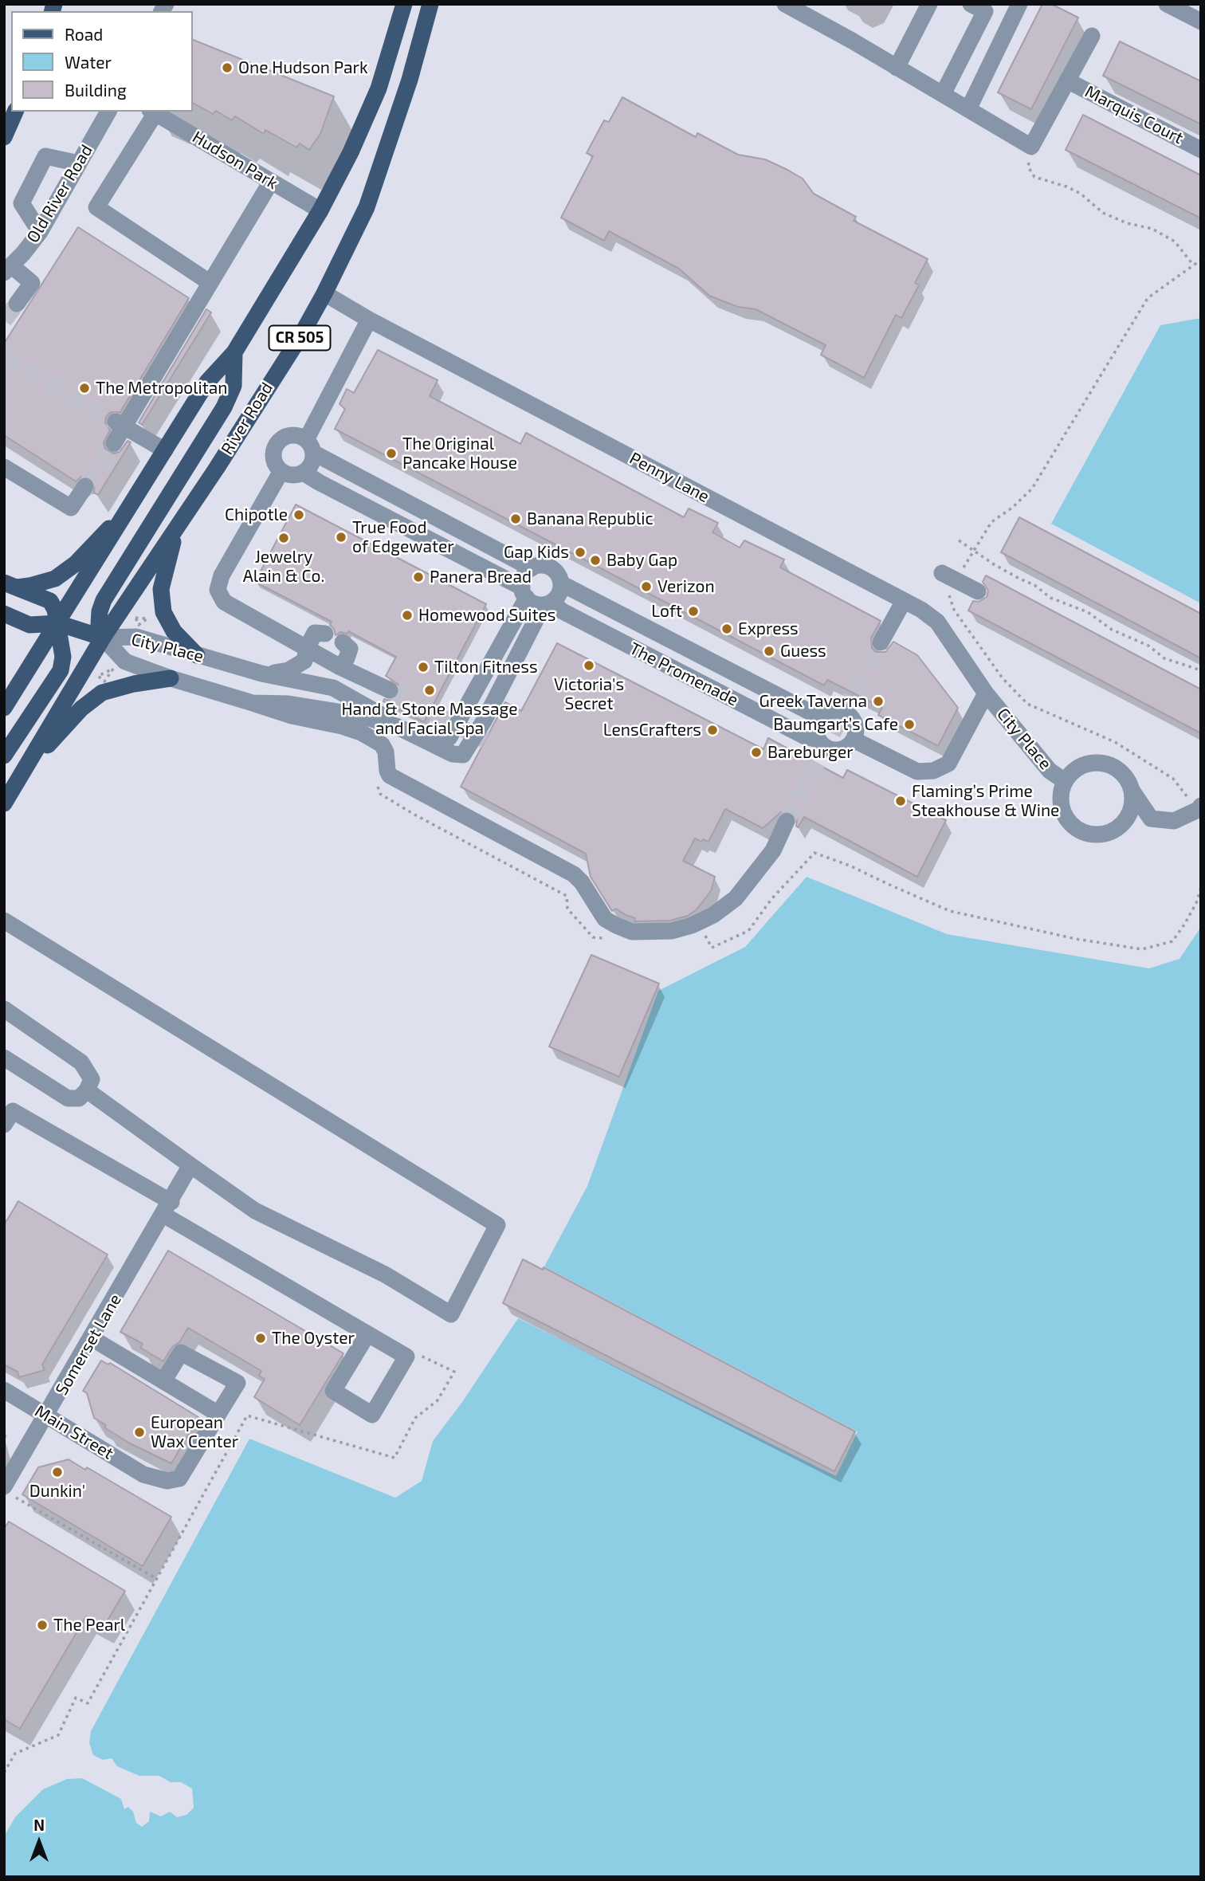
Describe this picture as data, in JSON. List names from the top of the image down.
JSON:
{
  "streets": {
    "main road": ["CR 505", "River Road"],
    "street": [
      "Marquis Court",
      "Hudson Park",
      "Old River Road",
      "Penny Lane",
      "City Place",
      "The Promenade",
      "Somerset Lane",
      "Main Street"
    ]
  },
  "crossings": [
    ["Hudson Park", "CR 505"],
    ["River Road", "Penny Lane"],
    ["River Road", "City Place"],
    ["Penny Lane", "City Place"],
    ["City Place", "The Promenade"],
    ["Somerset Lane", "Main Street"]
  ],
  "places": [
    "One Hudson Park",
    "The Metropolitan",
    "The Original Pancake House",
    "Chipotle",
    "Banana Republic",
    "True Food of Edgewater",
    "Jewelry Alain & Co.",
    "Gap Kids",
    "Baby Gap",
    "Panera Bread",
    "Verizon",
    "Loft",
    "Homewood Suites",
    "Express",
    "Guess",
    "Victoria's Secret",
    "Tilton Fitness",
    "Hand & Stone Massage and Facial Spa",
    "Greek Taverna",
    "Baumgart’s Cafe",
    "LensCrafters",
    "Bareburger",
    "Flaming’s Prime Steakhouse & Wine",
    "The Oyster",
    "European Wax Center",
    "Dunkin'",
    "The Pearl"
  ],
  "legend": ["Road", "Water", "Building"],
  "north": "top"
}
